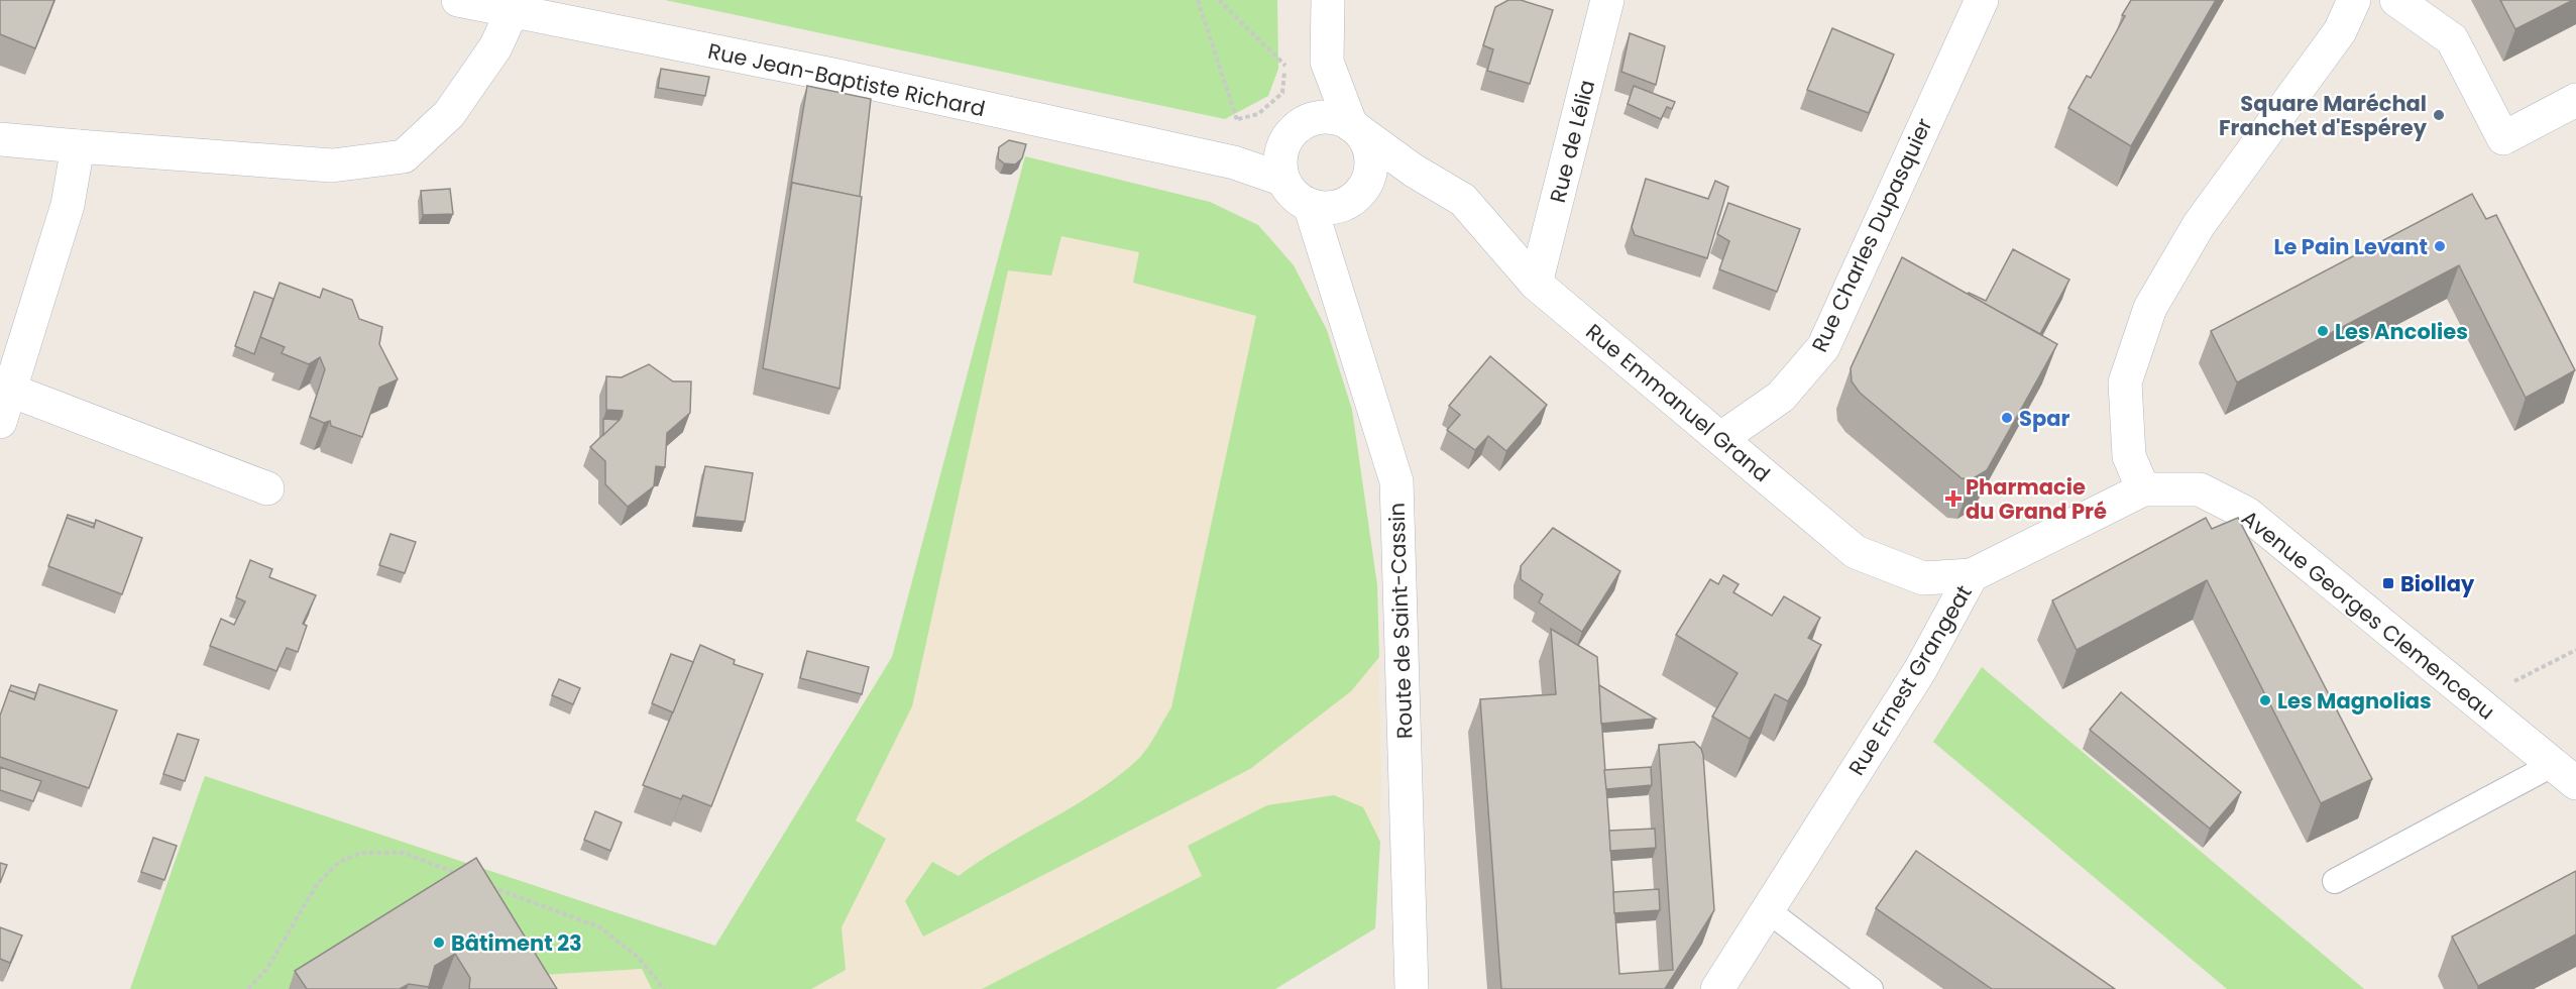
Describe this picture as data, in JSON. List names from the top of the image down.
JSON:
{
  "streets": {
    "street": [
      "Rue Jean-Baptiste Richard",
      "Rue de Lélia",
      "Rue Charles Dupasquier",
      "Rue Emmanuel Grand",
      "Avenue Georges Clemenceau",
      "Route de Saint-Cassin",
      "Rue Ernest Grangeat"
    ]
  },
  "crossings": [
    ["Rue Jean-Baptiste Richard", "Rue Emmanuel Grand"],
    ["Rue Jean-Baptiste Richard", "Route de Saint-Cassin"],
    ["Rue de Lélia", "Rue Emmanuel Grand"],
    ["Rue Charles Dupasquier", "Rue Emmanuel Grand"],
    ["Rue Emmanuel Grand", "Route de Saint-Cassin"],
    ["Rue Emmanuel Grand", "Rue Ernest Grangeat"],
    ["Avenue Georges Clemenceau", "Rue Ernest Grangeat"]
  ],
  "places": {
    "other": [
      "Square Maréchal Franchet d'Espérey",
      "Le Pain Levant",
      "Les Ancolies",
      "Spar",
      "Les Magnolias",
      "Bâtiment 23"
    ],
    "health": ["Pharmacie du Grand Pré"],
    "transit": ["Biollay"]
  }
}
